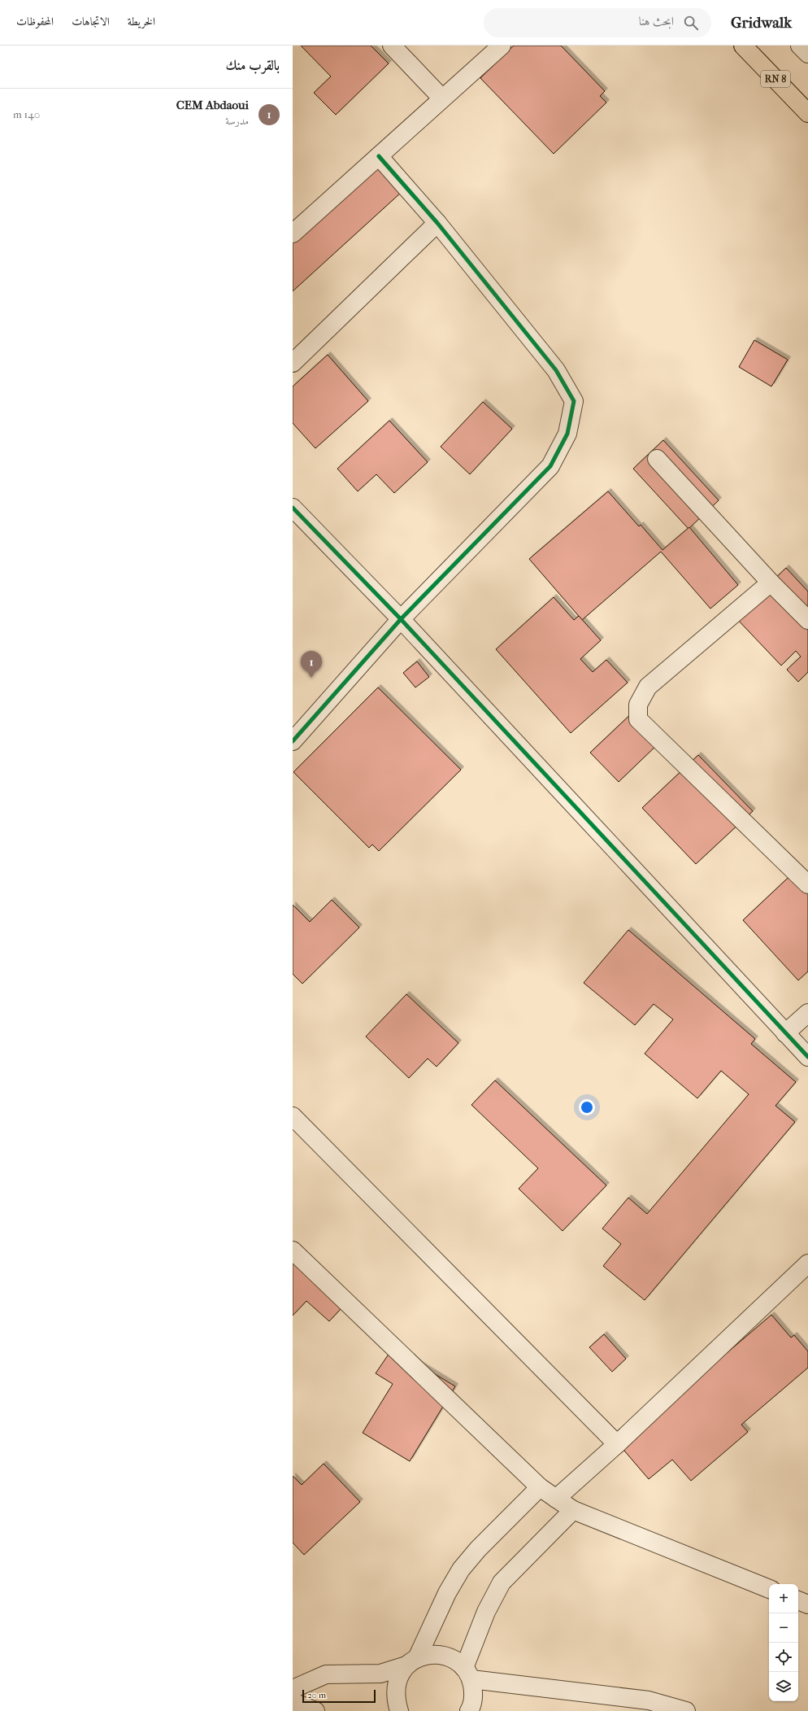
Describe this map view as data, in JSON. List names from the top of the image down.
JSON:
{
  "streets": {
    "main road": ["RN 8"]
  },
  "scale_bar": "20 m",
  "page": {
    "header": "Gridwalk",
    "search": "ابحث هنا",
    "nav": ["الخريطة", "الاتجاهات", "المحفوظات"],
    "heading": "بالقرب منك",
    "list": [
      {
        "mark": "1",
        "name": "CEM Abdaoui",
        "note": "مدرسة",
        "value": "140 m"
      }
    ],
    "pins": "1",
    "map_buttons": ["+", "−"],
    "scale": "20 m"
  }
}
